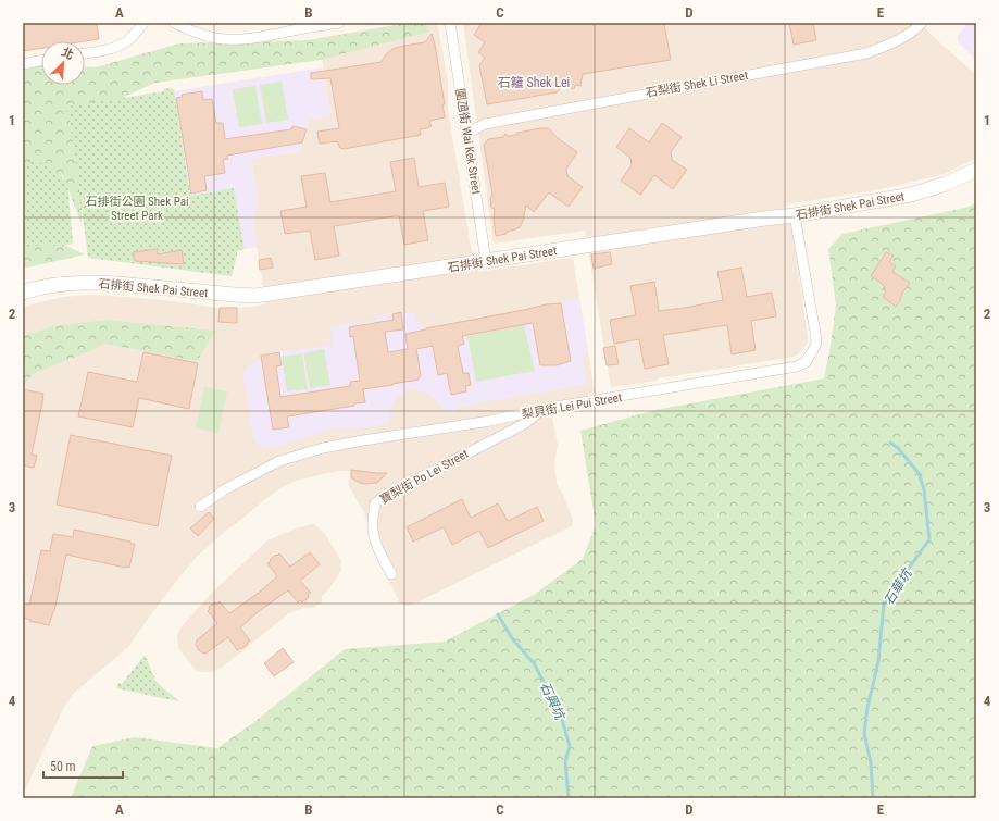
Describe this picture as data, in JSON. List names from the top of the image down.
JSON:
{
  "streets": {
    "street": [
      "石梨街 Shek Li Street",
      "圍乪街 Wai Kek Street",
      "石排街 Shek Pai Street",
      "梨貝街 Lei Pui Street",
      "寶梨街 Po Lei Street"
    ]
  },
  "crossings": [
    ["石梨街 Shek Li Street", "圍乪街 Wai Kek Street"],
    ["圍乪街 Wai Kek Street", "石排街 Shek Pai Street"],
    ["石排街 Shek Pai Street", "梨貝街 Lei Pui Street"],
    ["梨貝街 Lei Pui Street", "寶梨街 Po Lei Street"]
  ],
  "districts": ["石籬 Shek Lei"],
  "water": ["石華坑", "石興坑"],
  "parks": ["石排街公園 Shek Pai Street Park"],
  "scale_bar": "50 m",
  "north": "top right",
  "grid": {
    "columns": [
      "A",
      "B",
      "C",
      "D",
      "E"
    ],
    "rows": [
      "1",
      "2",
      "3",
      "4"
    ]
  }
}
